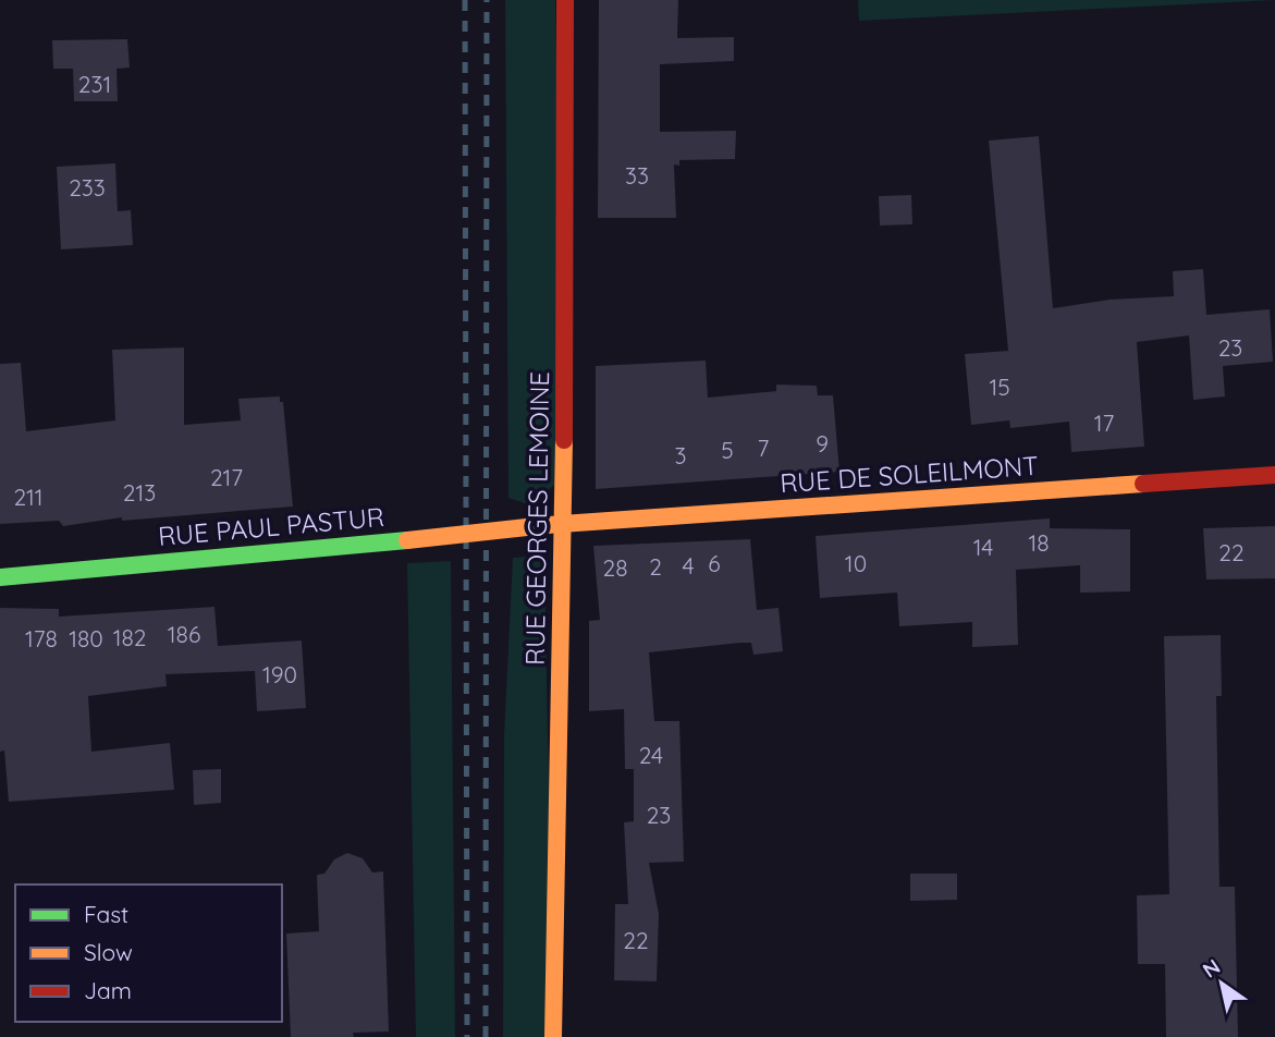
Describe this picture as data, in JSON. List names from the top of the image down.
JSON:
{
  "streets": {
    "street": ["RUE DE SOLEILMONT", "RUE GEORGES LEMOINE", "RUE PAUL PASTUR"]
  },
  "crossings": [
    ["RUE DE SOLEILMONT", "RUE GEORGES LEMOINE"],
    ["RUE DE SOLEILMONT", "RUE PAUL PASTUR"],
    ["RUE GEORGES LEMOINE", "RUE PAUL PASTUR"]
  ],
  "house_numbers": [
    "231",
    "33",
    "233",
    "23",
    "15",
    "17",
    "9",
    "7",
    "5",
    "3",
    "217",
    "213",
    "211",
    "18",
    "14",
    "22",
    "6",
    "10",
    "4",
    "2",
    "28",
    "186",
    "182",
    "178",
    "180",
    "190",
    "24",
    "23",
    "22"
  ],
  "legend": ["Fast", "Slow", "Jam"],
  "north": "top left"
}
